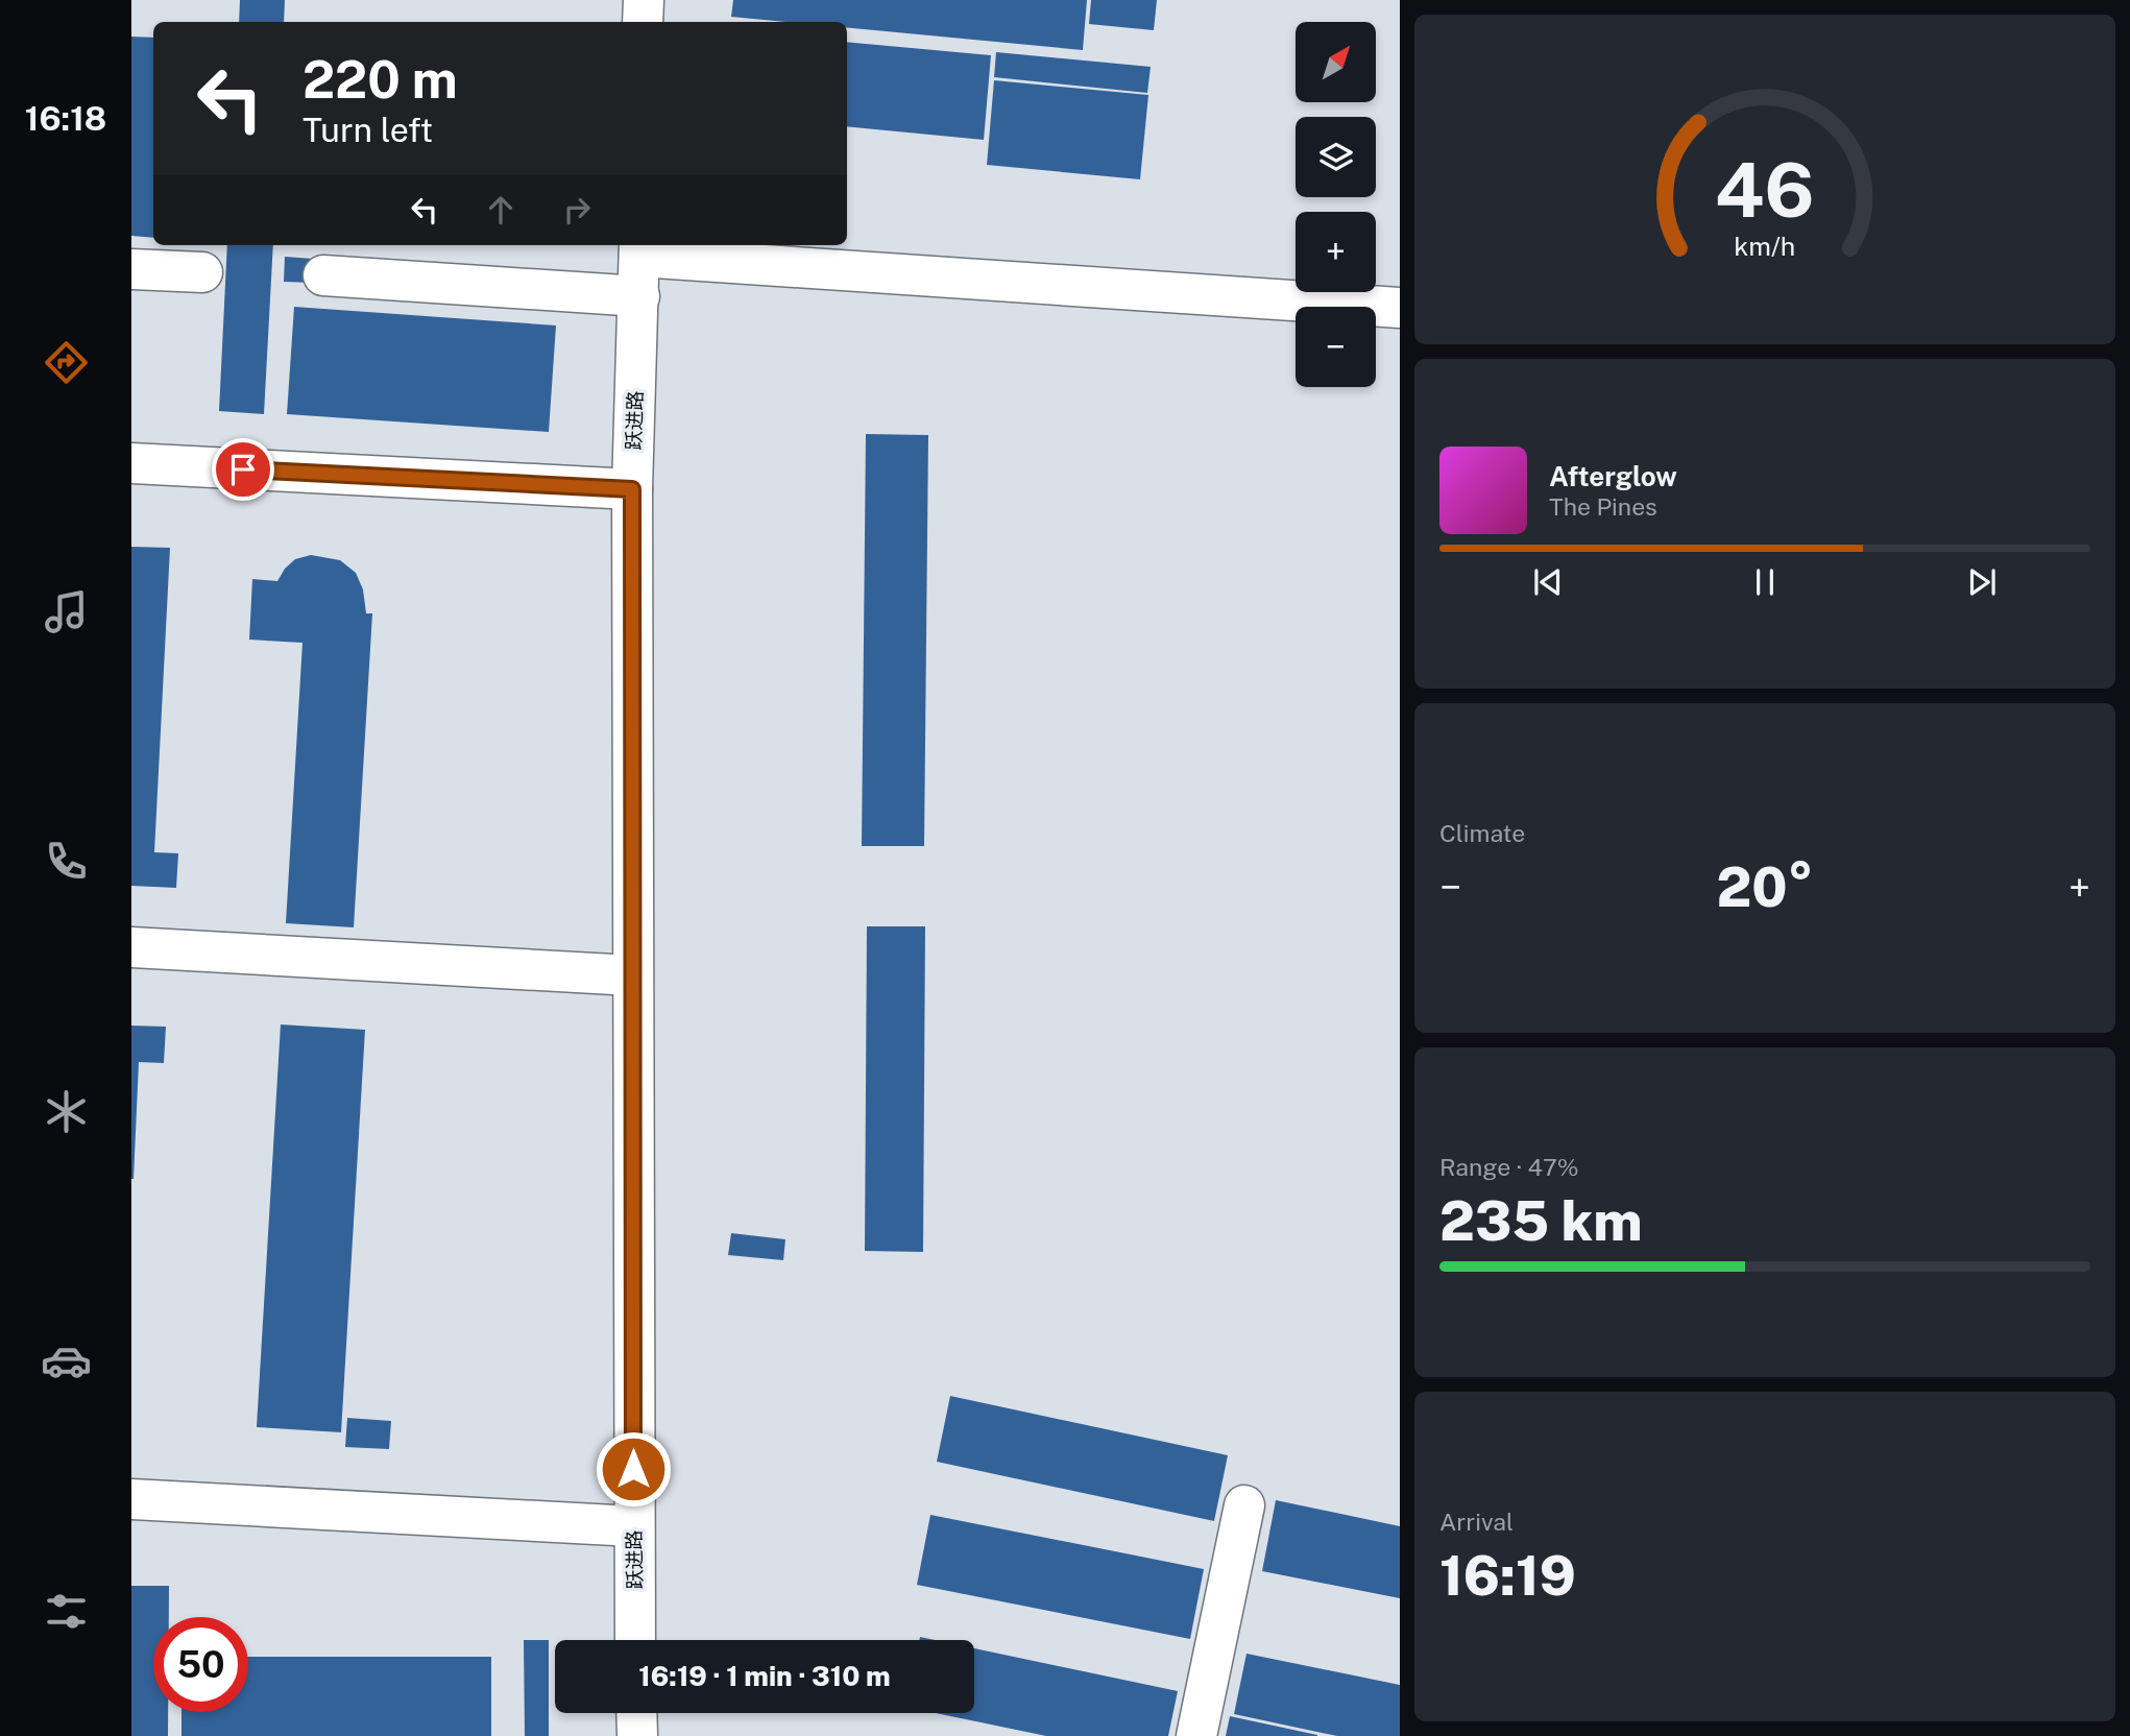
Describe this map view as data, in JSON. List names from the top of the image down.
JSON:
{
  "streets": {
    "street": ["跃进路"]
  },
  "north": "top right",
  "page": {
    "tabs": "16:18",
    "map_buttons": ["+", "−"],
    "turn": ["220 m", "Turn left"],
    "song": ["Afterglow", "The Pines"],
    "tile": [
      "Climate",
      ["Range · 47%", "235 km"],
      ["Arrival", "16:19"]
    ],
    "heat": ["−", "20°", "+"],
    "limit": "50",
    "trip": "16:19 · 1 min · 310 m",
    "gauge": ["46", "km/h"]
  }
}
